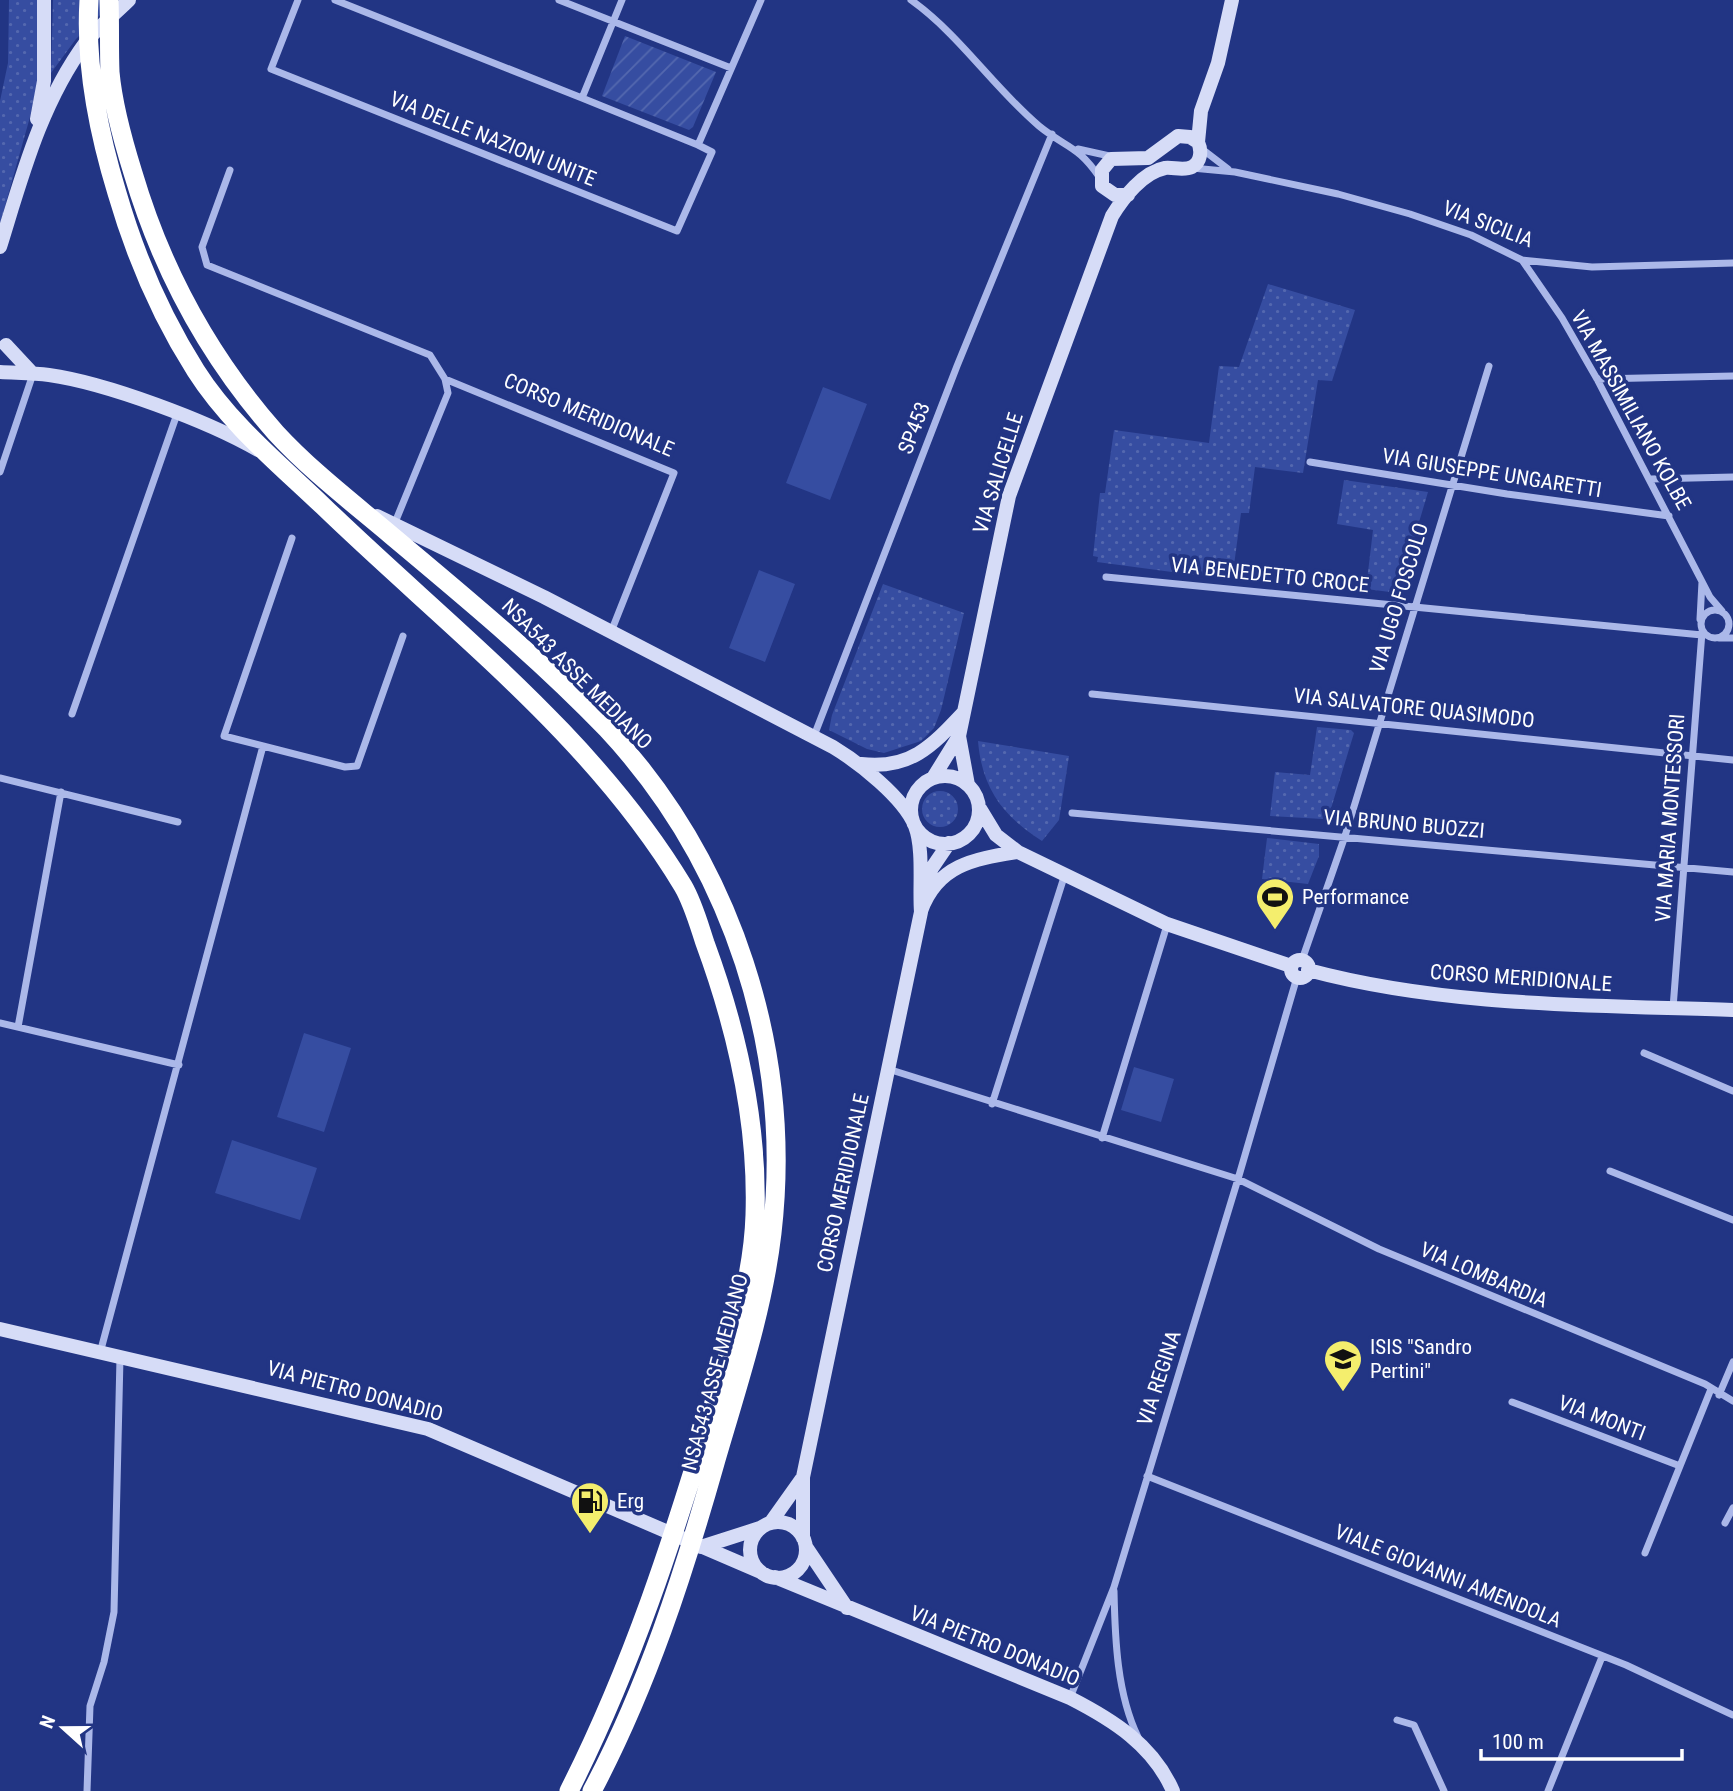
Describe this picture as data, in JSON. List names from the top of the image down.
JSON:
{
  "streets": {
    "highway": ["NSA543 ASSE MEDIANO"],
    "street": [
      "VIA DELLE NAZIONI UNITE",
      "VIA SICILIA",
      "VIA MASSIMILIANO KOLBE",
      "CORSO MERIDIONALE",
      "SP453",
      "VIA SALICELLE",
      "VIA GIUSEPPE UNGARETTI",
      "VIA BENEDETTO CROCE",
      "VIA UGO FOSCOLO",
      "VIA SALVATORE QUASIMODO",
      "VIA MARIA MONTESSORI",
      "VIA BRUNO BUOZZI",
      "VIA LOMBARDIA",
      "VIA REGINA",
      "VIA PIETRO DONADIO",
      "VIA MONTI",
      "VIALE GIOVANNI AMENDOLA"
    ]
  },
  "crossings": [
    ["VIA SICILIA", "VIA MASSIMILIANO KOLBE"],
    ["VIA SICILIA", "VIA SALICELLE"],
    ["VIA MASSIMILIANO KOLBE", "VIA GIUSEPPE UNGARETTI"],
    ["VIA MASSIMILIANO KOLBE", "VIA BENEDETTO CROCE"],
    ["VIA MASSIMILIANO KOLBE", "VIA MARIA MONTESSORI"],
    ["CORSO MERIDIONALE", "VIA UGO FOSCOLO"],
    ["CORSO MERIDIONALE", "VIA MARIA MONTESSORI"],
    ["CORSO MERIDIONALE", "VIA LOMBARDIA"],
    ["VIA GIUSEPPE UNGARETTI", "VIA UGO FOSCOLO"],
    ["VIA BENEDETTO CROCE", "VIA UGO FOSCOLO"],
    ["VIA BENEDETTO CROCE", "VIA MARIA MONTESSORI"],
    ["VIA UGO FOSCOLO", "VIA SALVATORE QUASIMODO"],
    ["VIA UGO FOSCOLO", "VIA BRUNO BUOZZI"],
    ["VIA SALVATORE QUASIMODO", "VIA MARIA MONTESSORI"],
    ["VIA MARIA MONTESSORI", "VIA BRUNO BUOZZI"],
    ["VIA LOMBARDIA", "VIA REGINA"],
    ["VIA REGINA", "VIA PIETRO DONADIO"],
    ["VIA REGINA", "VIALE GIOVANNI AMENDOLA"]
  ],
  "places": {
    "sports": ["Performance"],
    "school or university": ["ISIS \"Sandro Pertini\""],
    "fuel station": ["Erg"]
  },
  "scale_bar": "100 m",
  "north": "left"
}
